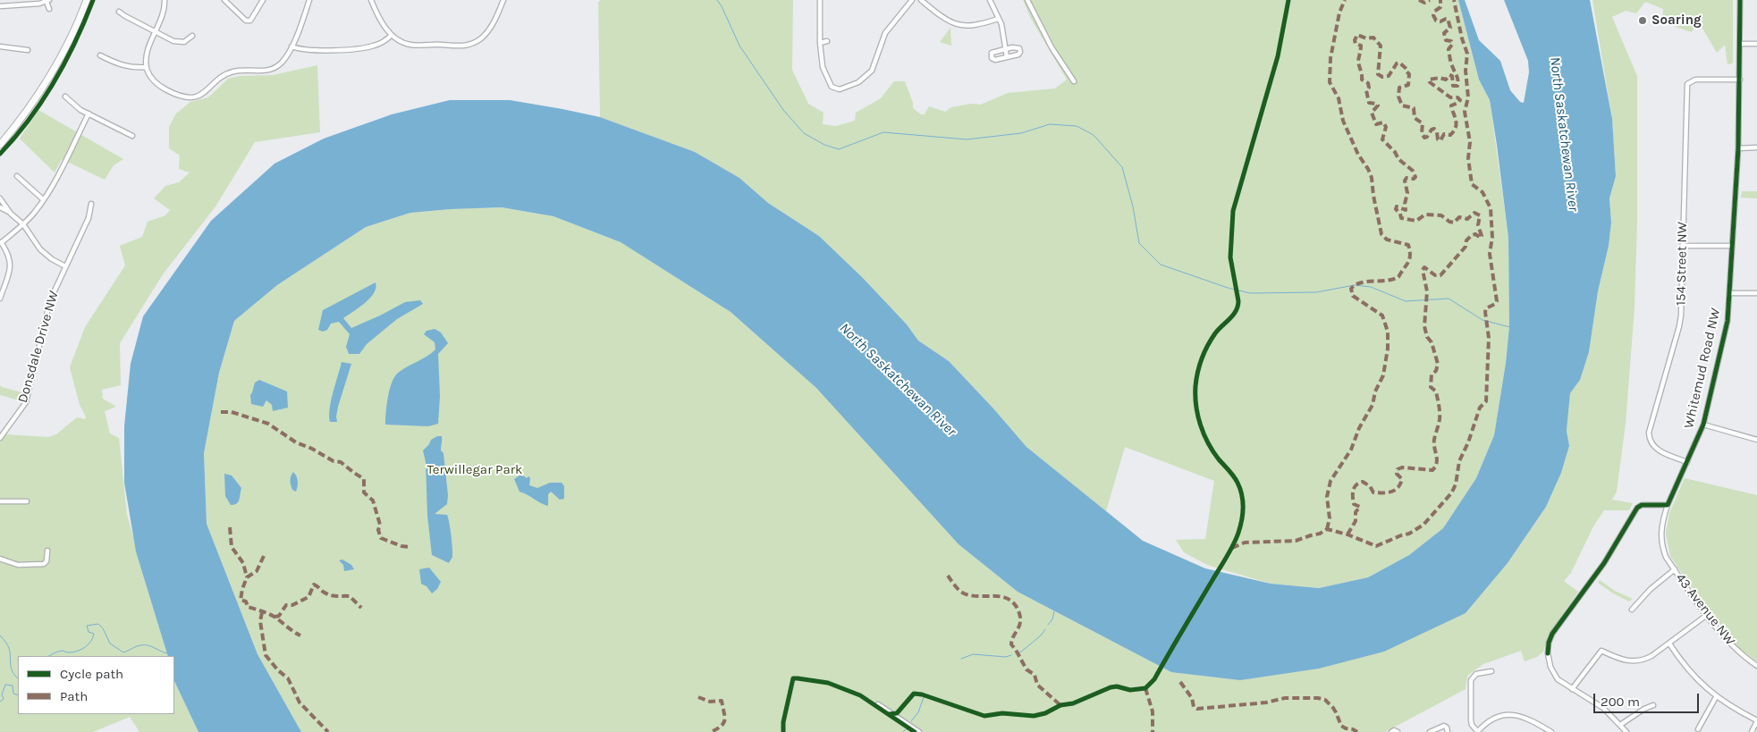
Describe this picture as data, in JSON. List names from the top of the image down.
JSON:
{
  "streets": {
    "street": [
      "154 Street NW",
      "Donsdale Drive NW",
      "Whitemud Road NW",
      "43 Avenue NW"
    ]
  },
  "crossings": [
    ["154 Street NW", "Whitemud Road NW"],
    ["Whitemud Road NW", "43 Avenue NW"]
  ],
  "water": ["North Saskatchewan River"],
  "parks": ["Terwillegar Park"],
  "places": ["Soaring"],
  "legend": ["Cycle path", "Path"],
  "scale_bar": "200 m"
}
